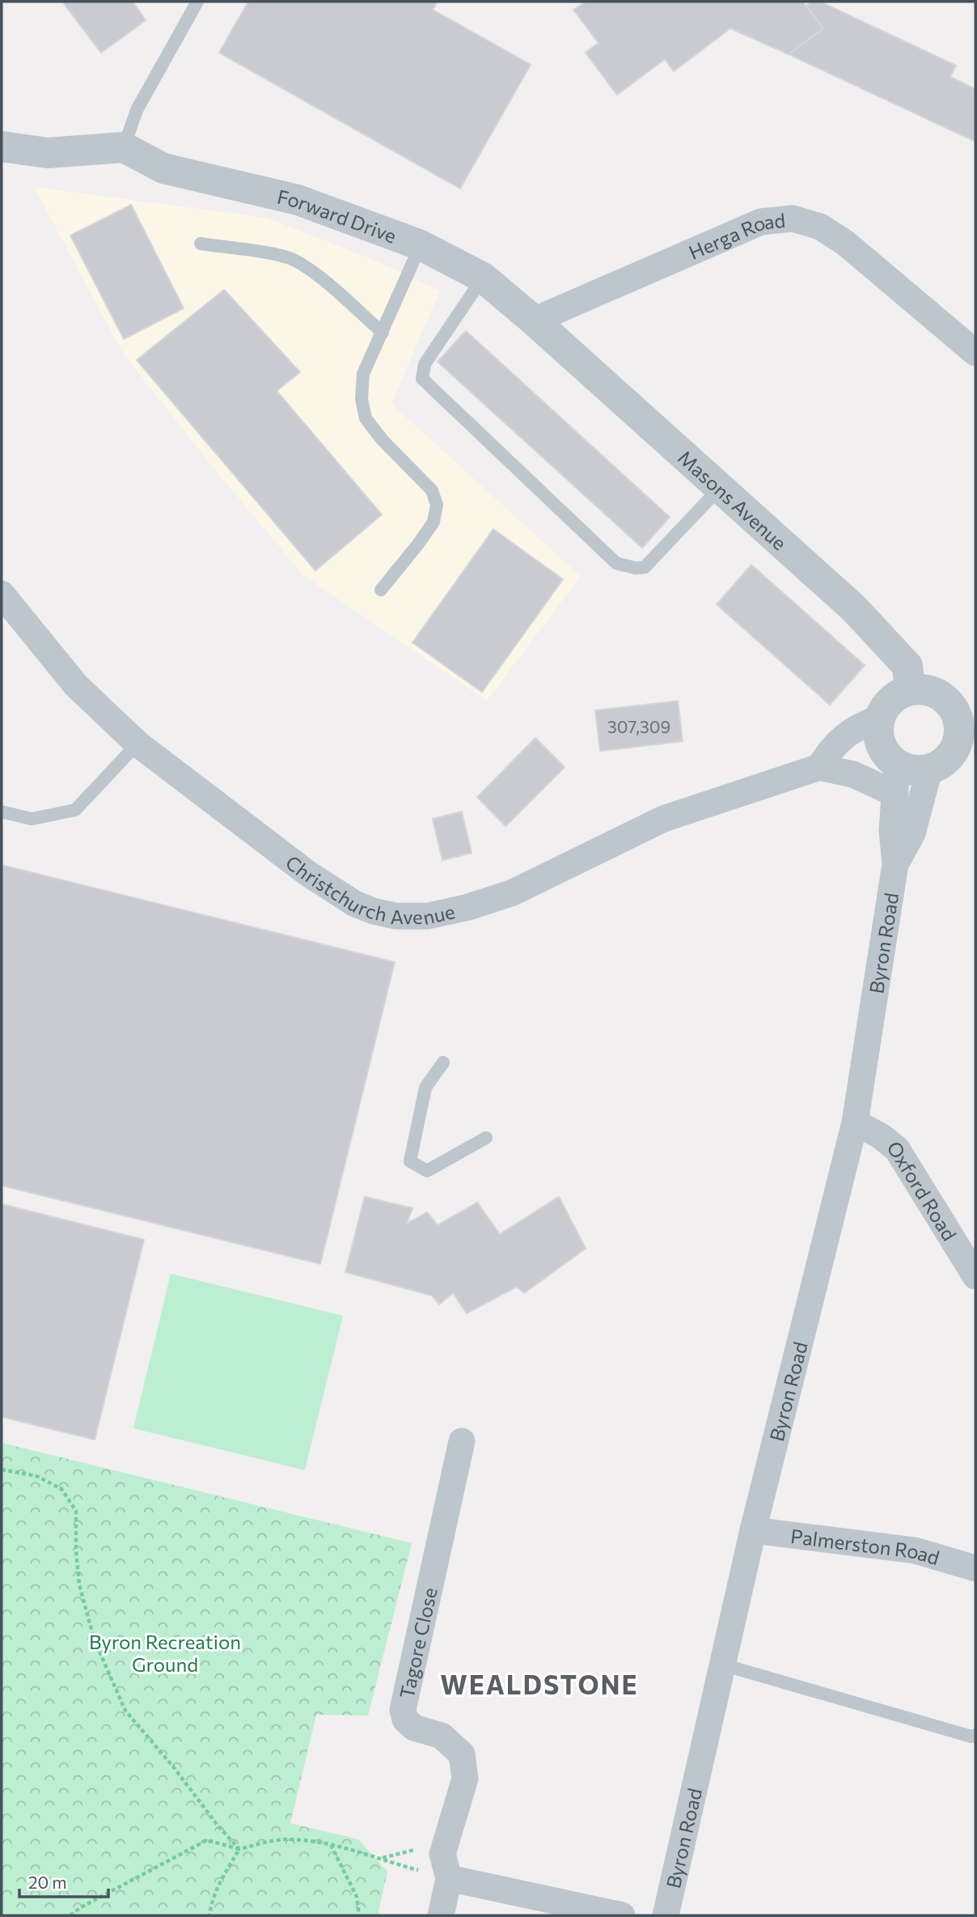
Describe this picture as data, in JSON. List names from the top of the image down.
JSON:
{
  "streets": {
    "street": [
      "Forward Drive",
      "Herga Road",
      "Masons Avenue",
      "Christchurch Avenue",
      "Byron Road",
      "Oxford Road",
      "Palmerston Road",
      "Tagore Close"
    ]
  },
  "crossings": [
    ["Forward Drive", "Herga Road"],
    ["Forward Drive", "Masons Avenue"],
    ["Herga Road", "Masons Avenue"],
    ["Masons Avenue", "Byron Road"],
    ["Byron Road", "Oxford Road"],
    ["Byron Road", "Palmerston Road"]
  ],
  "districts": ["WEALDSTONE"],
  "parks": ["Byron Recreation Ground"],
  "house_numbers": ["307,309"],
  "scale_bar": "20 m"
}
